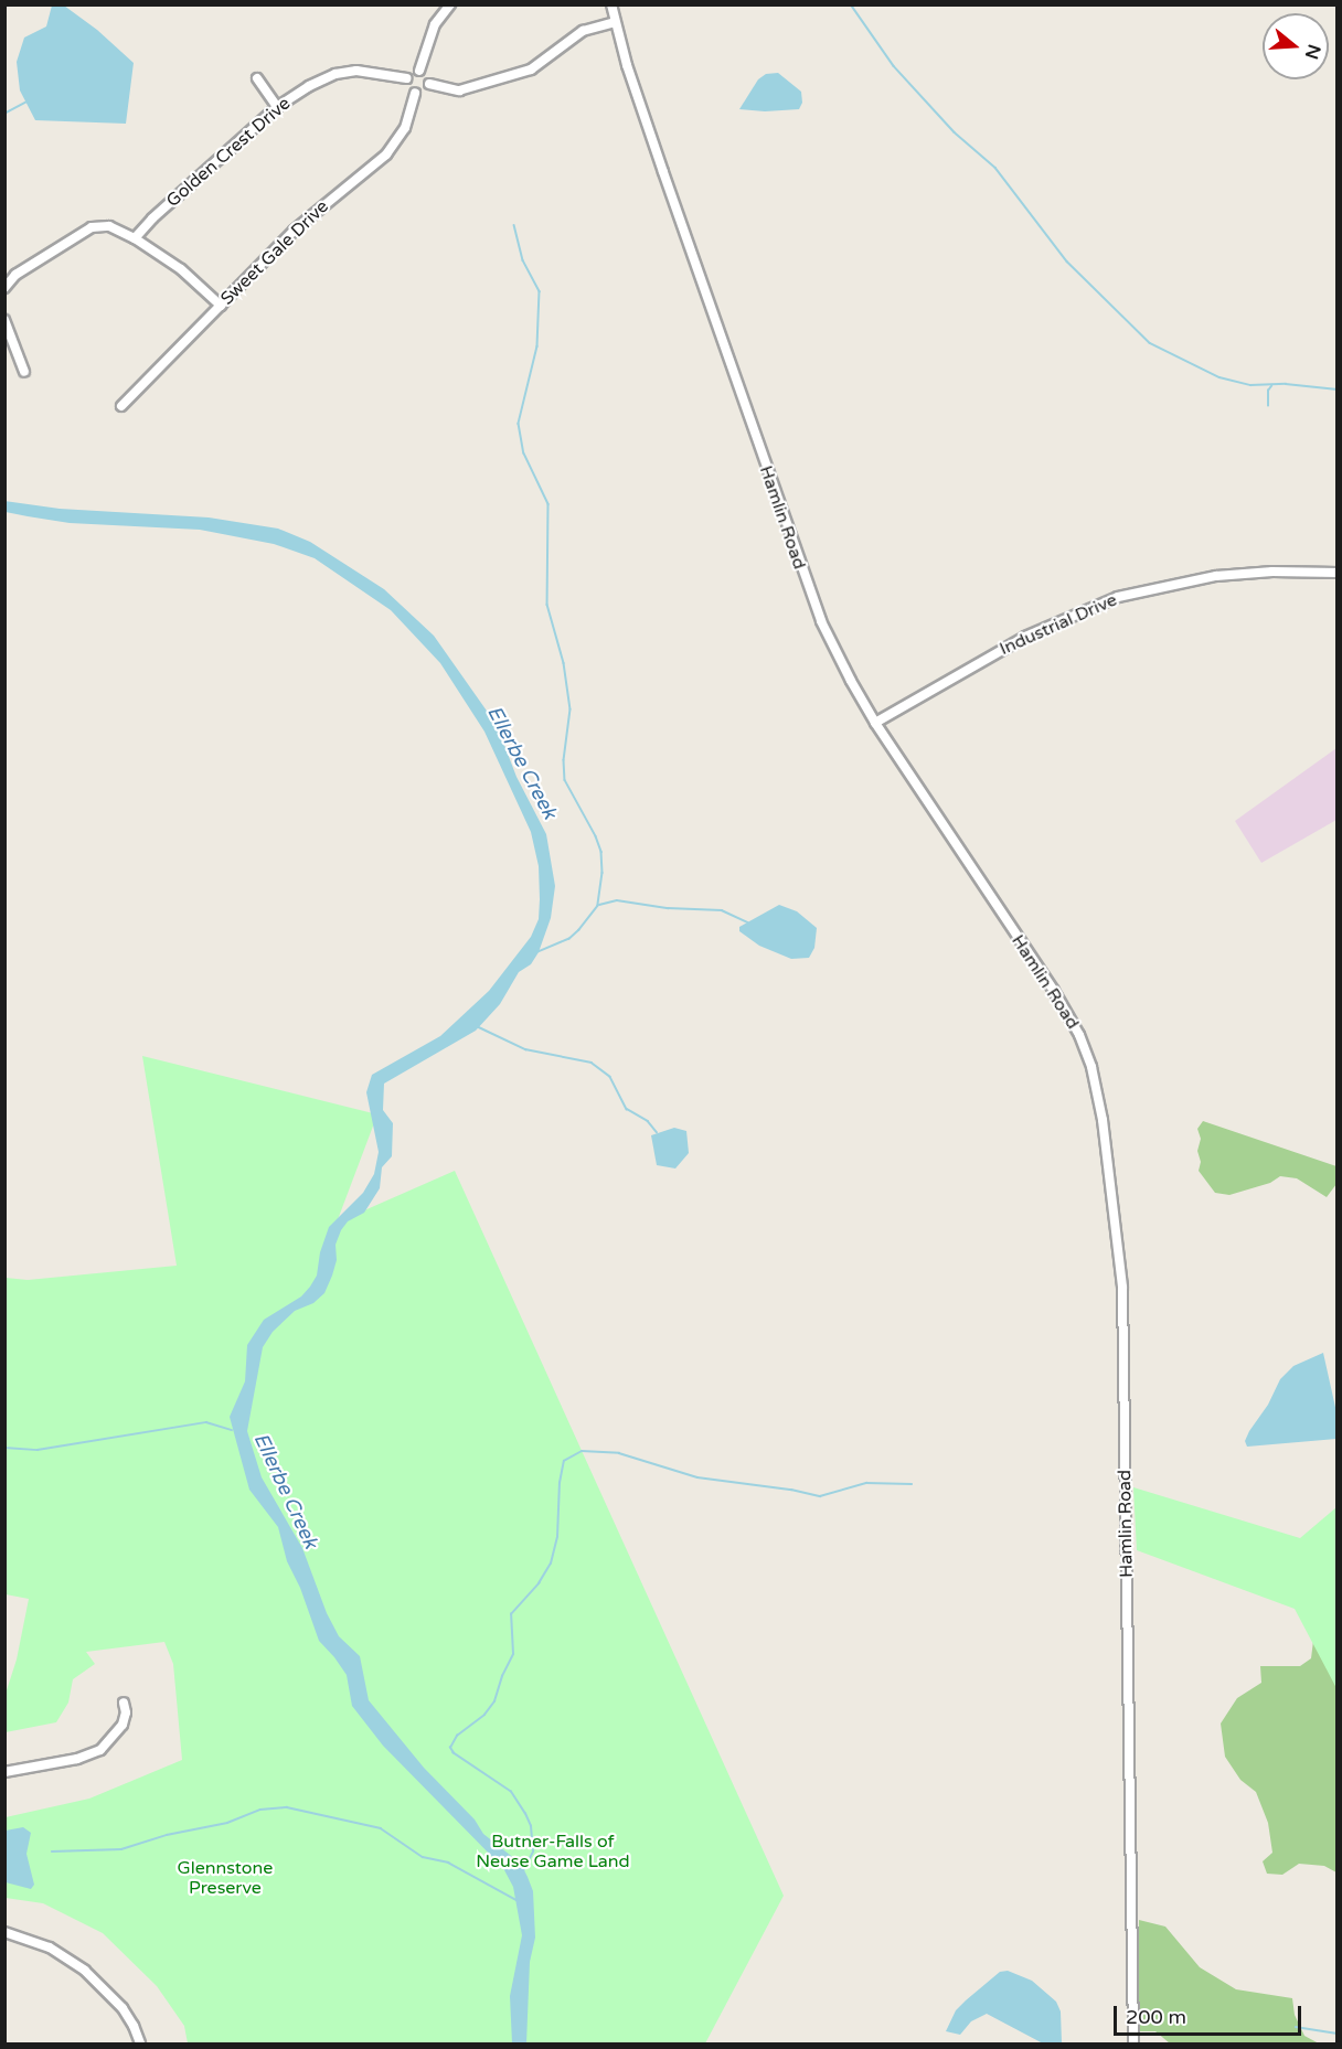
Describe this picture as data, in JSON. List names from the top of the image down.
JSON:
{
  "streets": {
    "street": [
      "Golden Crest Drive",
      "Sweet Gale Drive",
      "Hamlin Road",
      "Industrial Drive"
    ]
  },
  "crossings": [
    ["Golden Crest Drive", "Sweet Gale Drive"],
    ["Hamlin Road", "Industrial Drive"]
  ],
  "water": ["Ellerbe Creek"],
  "parks": ["Butner-Falls of Neuse Game Land", "Glennstone Preserve"],
  "scale_bar": "200 m",
  "north": "right"
}
